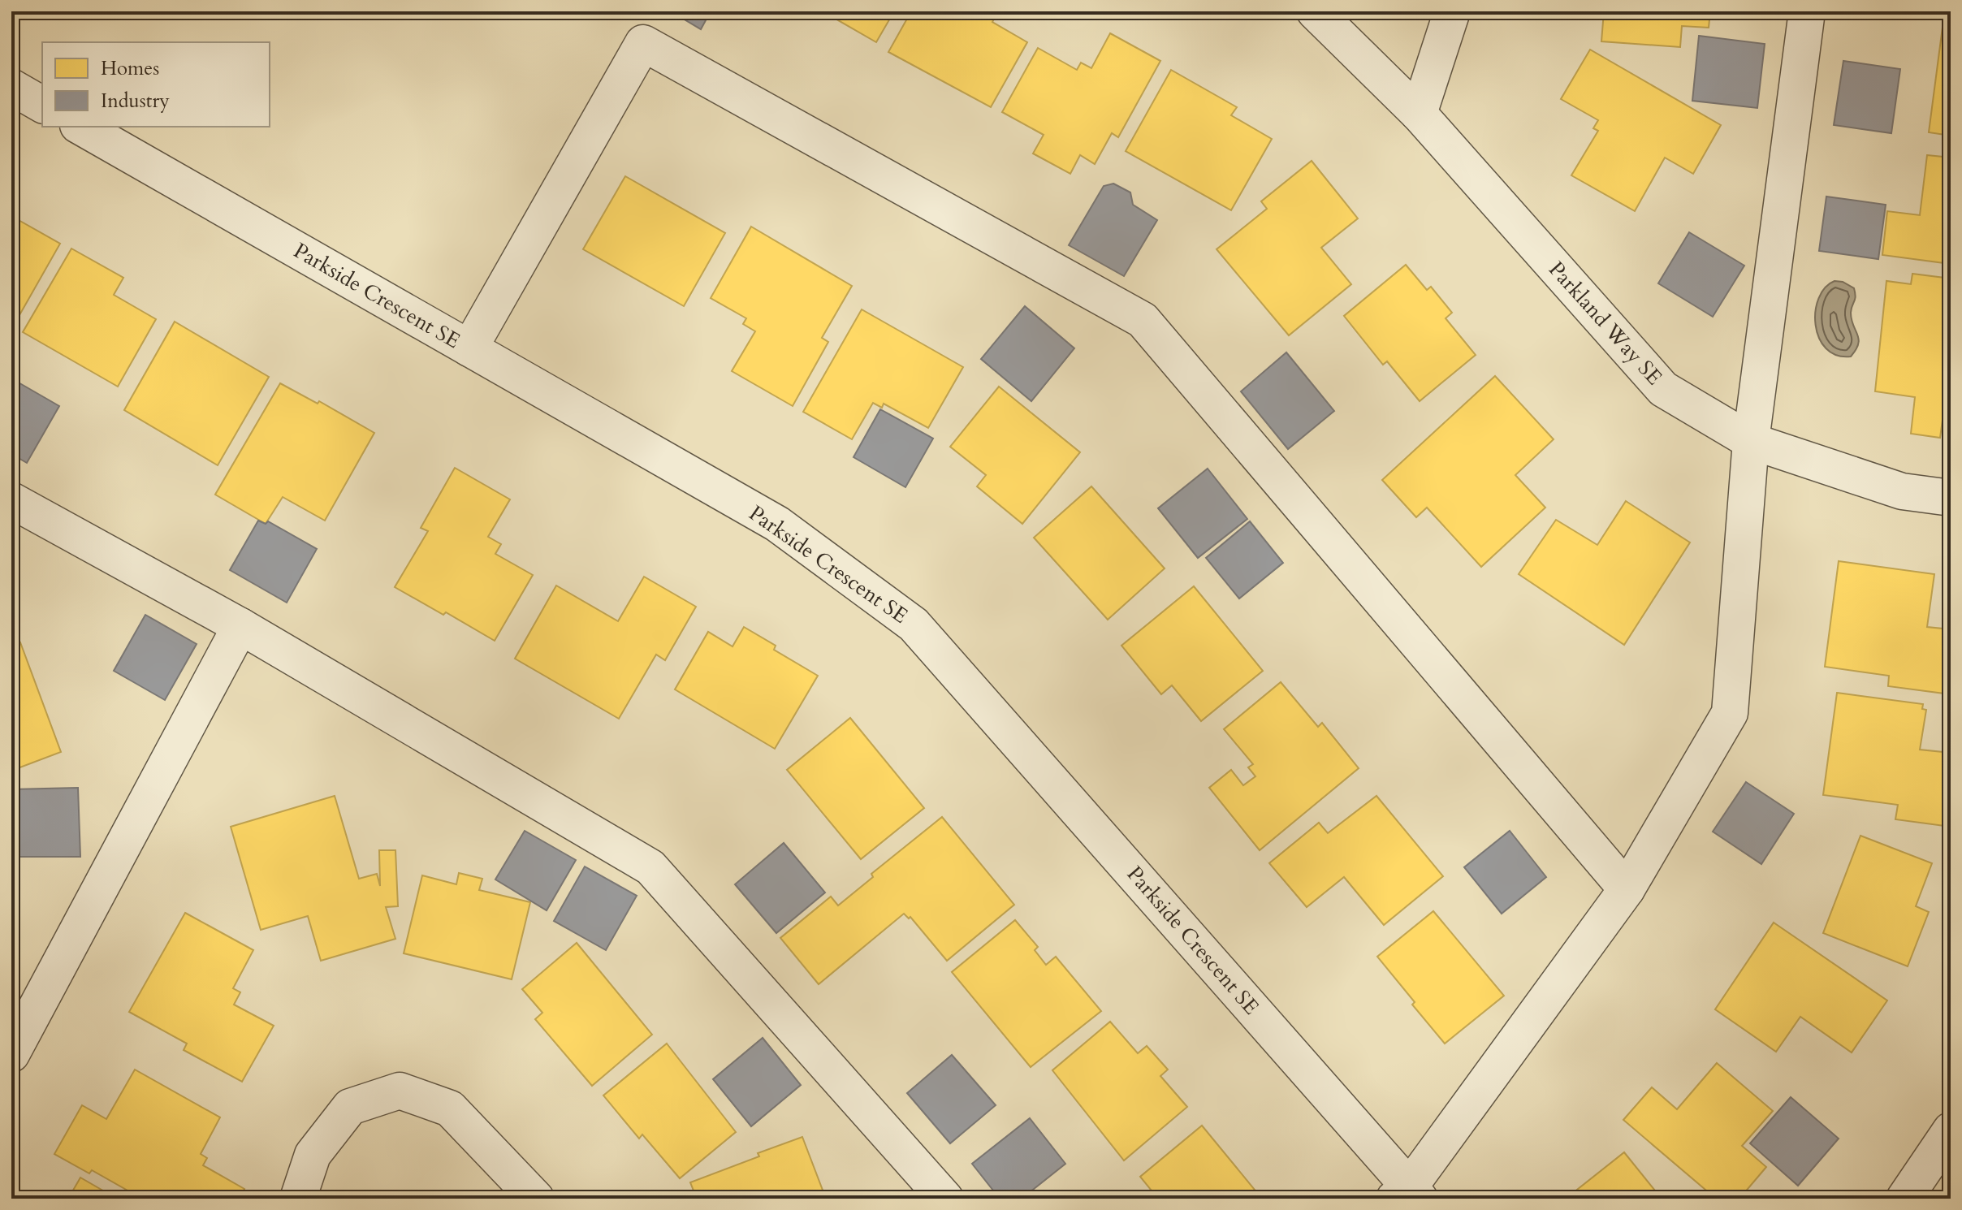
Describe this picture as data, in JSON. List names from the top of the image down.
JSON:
{
  "streets": {
    "street": ["Parkside Crescent SE", "Parkland Way SE"]
  },
  "legend": ["Homes", "Industry"]
}
